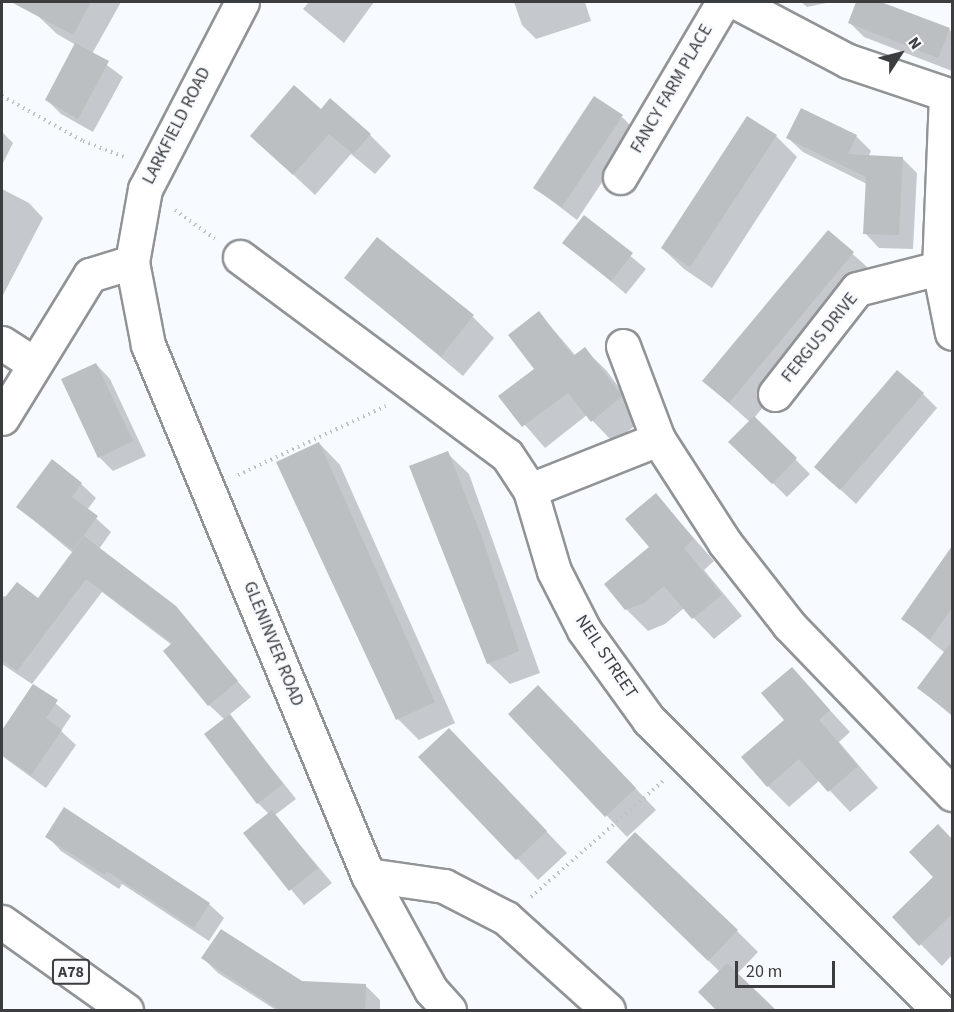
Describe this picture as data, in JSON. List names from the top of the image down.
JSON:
{
  "streets": {
    "main road": [
      "FANCY FARM PLACE",
      "LARKFIELD ROAD",
      "FERGUS DRIVE",
      "GLENINVER ROAD",
      "NEIL STREET",
      "A78"
    ]
  },
  "crossings": [
    ["LARKFIELD ROAD", "GLENINVER ROAD"]
  ],
  "scale_bar": "20 m",
  "north": "top right"
}
